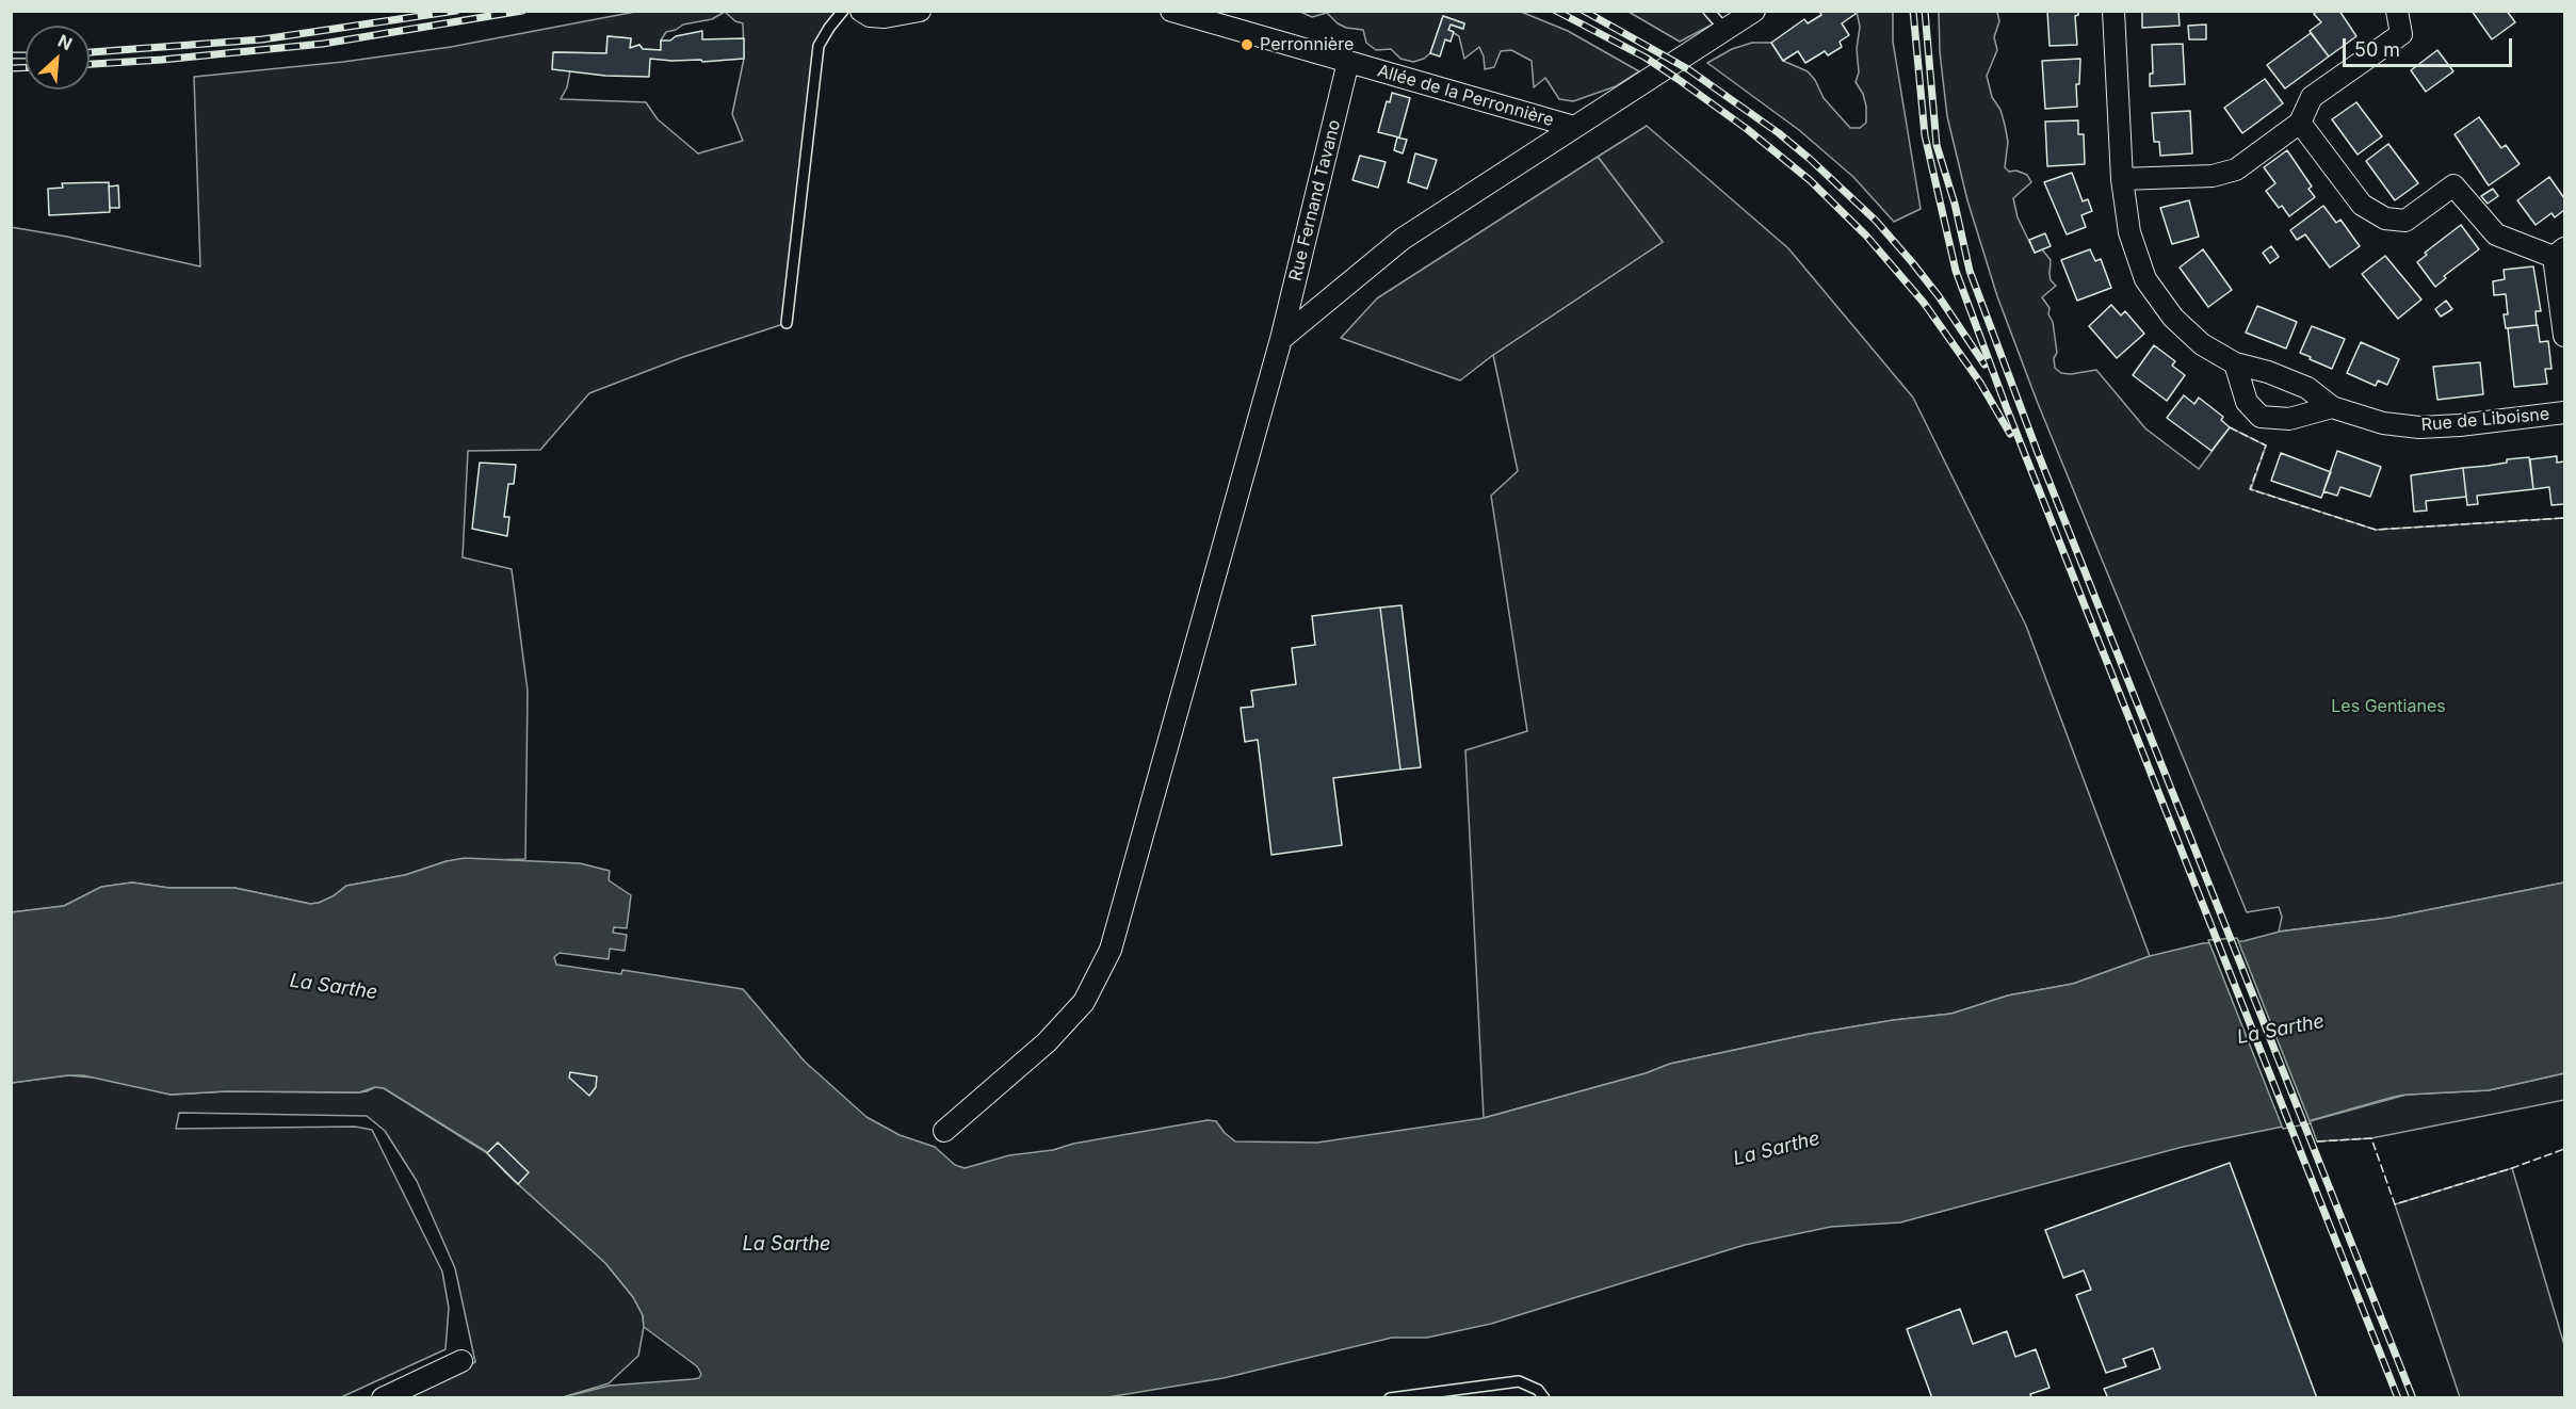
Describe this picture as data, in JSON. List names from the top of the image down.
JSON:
{
  "streets": {
    "street": ["Allée de la Perronnière", "Rue Fernand Tavano", "Rue de Liboisne"]
  },
  "crossings": [
    ["Allée de la Perronnière", "Rue Fernand Tavano"]
  ],
  "water": ["La Sarthe"],
  "parks": ["Les Gentianes"],
  "places": ["Perronnière"],
  "scale_bar": "50 m",
  "north": "top right"
}
